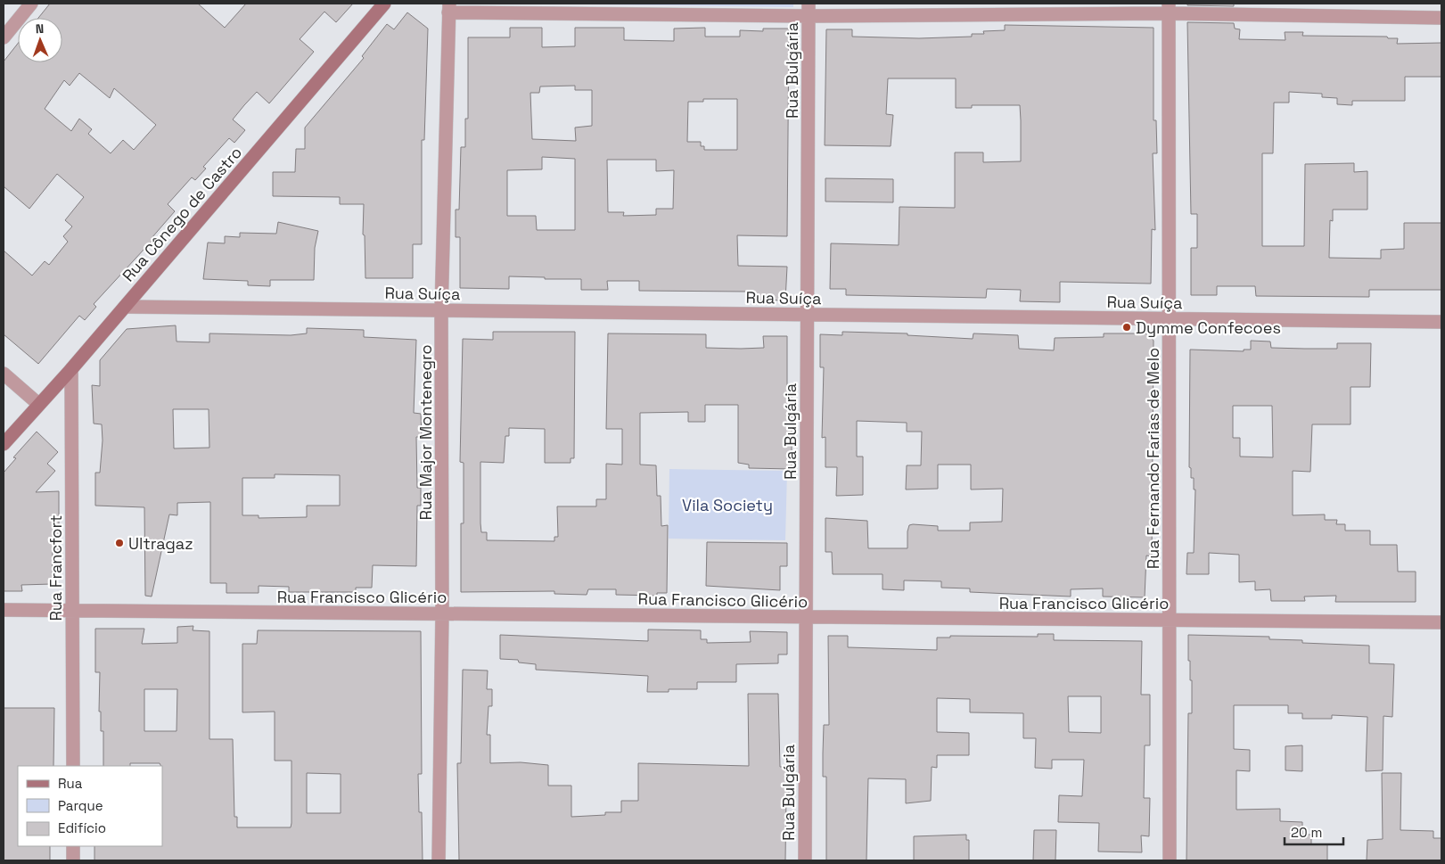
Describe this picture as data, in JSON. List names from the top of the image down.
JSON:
{
  "streets": {
    "main road": ["Rua Cônego de Castro"],
    "street": [
      "Rua Bulgária",
      "Rua Suíça",
      "Rua Major Montenegro",
      "Rua Fernando Farias de Melo",
      "Rua Francfort",
      "Rua Francisco Glicério"
    ]
  },
  "crossings": [
    ["Rua Bulgária", "Rua Suíça"],
    ["Rua Bulgária", "Rua Francisco Glicério"],
    ["Rua Cônego de Castro", "Rua Suíça"],
    ["Rua Cônego de Castro", "Rua Francfort"],
    ["Rua Suíça", "Rua Major Montenegro"],
    ["Rua Suíça", "Rua Fernando Farias de Melo"],
    ["Rua Major Montenegro", "Rua Francisco Glicério"],
    ["Rua Fernando Farias de Melo", "Rua Francisco Glicério"],
    ["Rua Francfort", "Rua Francisco Glicério"]
  ],
  "parks": ["Vila Society"],
  "places": ["Dymme Confecoes", "Ultragaz"],
  "legend": ["Rua", "Parque", "Edifício"],
  "scale_bar": "20 m",
  "north": "top"
}
